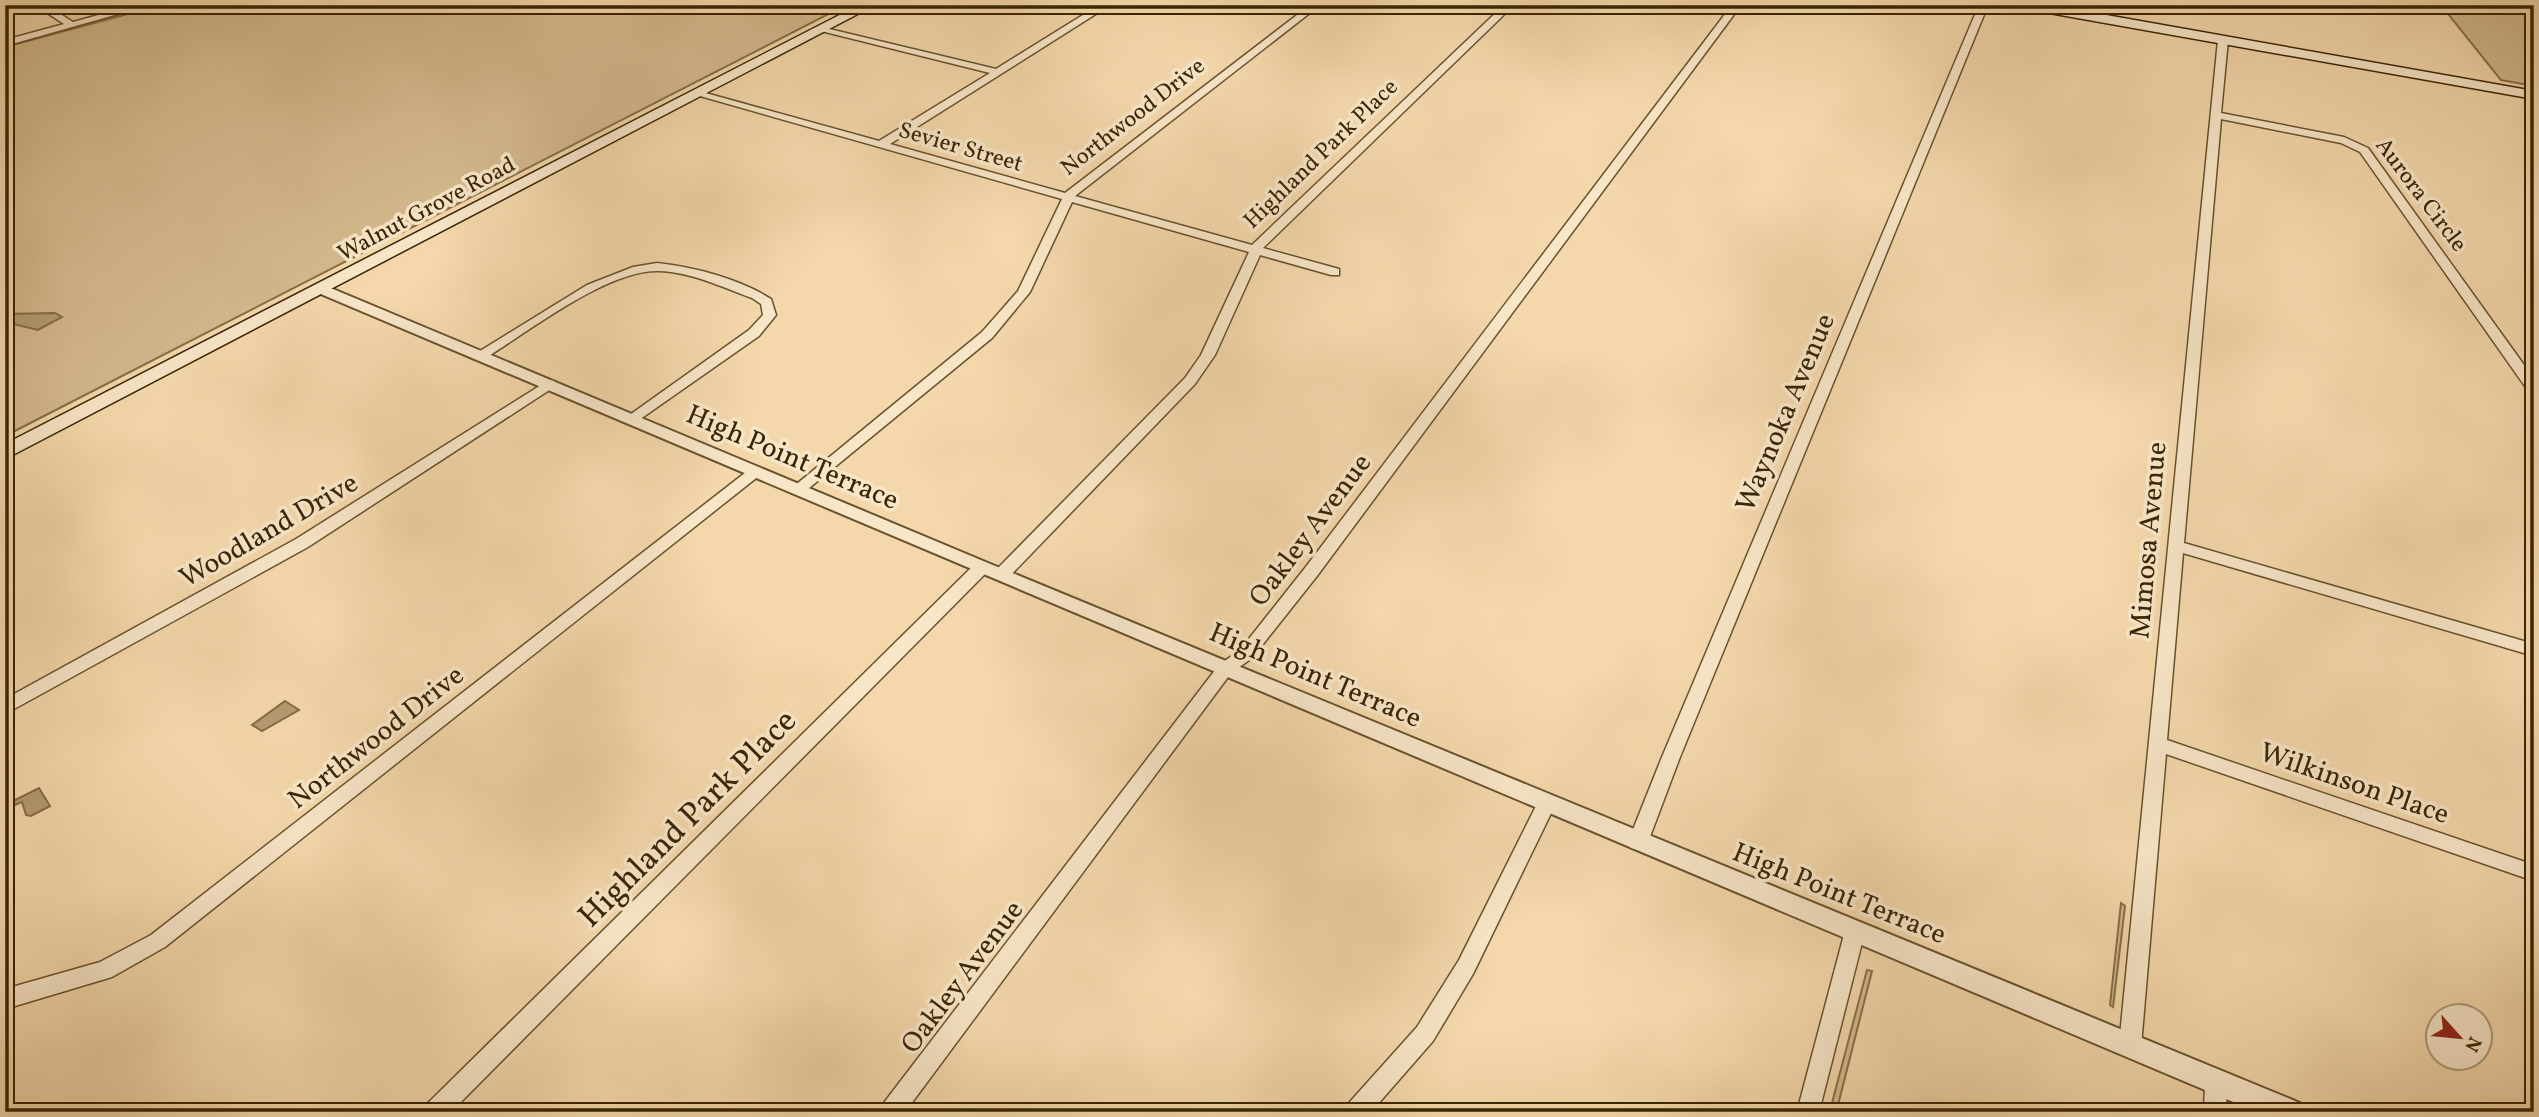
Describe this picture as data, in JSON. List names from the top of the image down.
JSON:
{
  "streets": {
    "main road": ["Walnut Grove Road"],
    "street": [
      "Northwood Drive",
      "Sevier Street",
      "Highland Park Place",
      "Aurora Circle",
      "Waynoka Avenue",
      "High Point Terrace",
      "Woodland Drive",
      "Oakley Avenue",
      "Mimosa Avenue",
      "Wilkinson Place"
    ]
  },
  "crossings": [
    ["Northwood Drive", "Sevier Street"],
    ["Northwood Drive", "High Point Terrace"],
    ["Sevier Street", "Highland Park Place"],
    ["Sevier Street", "Walnut Grove Road"],
    ["Highland Park Place", "High Point Terrace"],
    ["Aurora Circle", "Mimosa Avenue"],
    ["Walnut Grove Road", "High Point Terrace"],
    ["Waynoka Avenue", "High Point Terrace"],
    ["High Point Terrace", "Woodland Drive"],
    ["High Point Terrace", "Oakley Avenue"],
    ["High Point Terrace", "Mimosa Avenue"],
    ["Mimosa Avenue", "Wilkinson Place"]
  ],
  "north": "bottom right"
}
